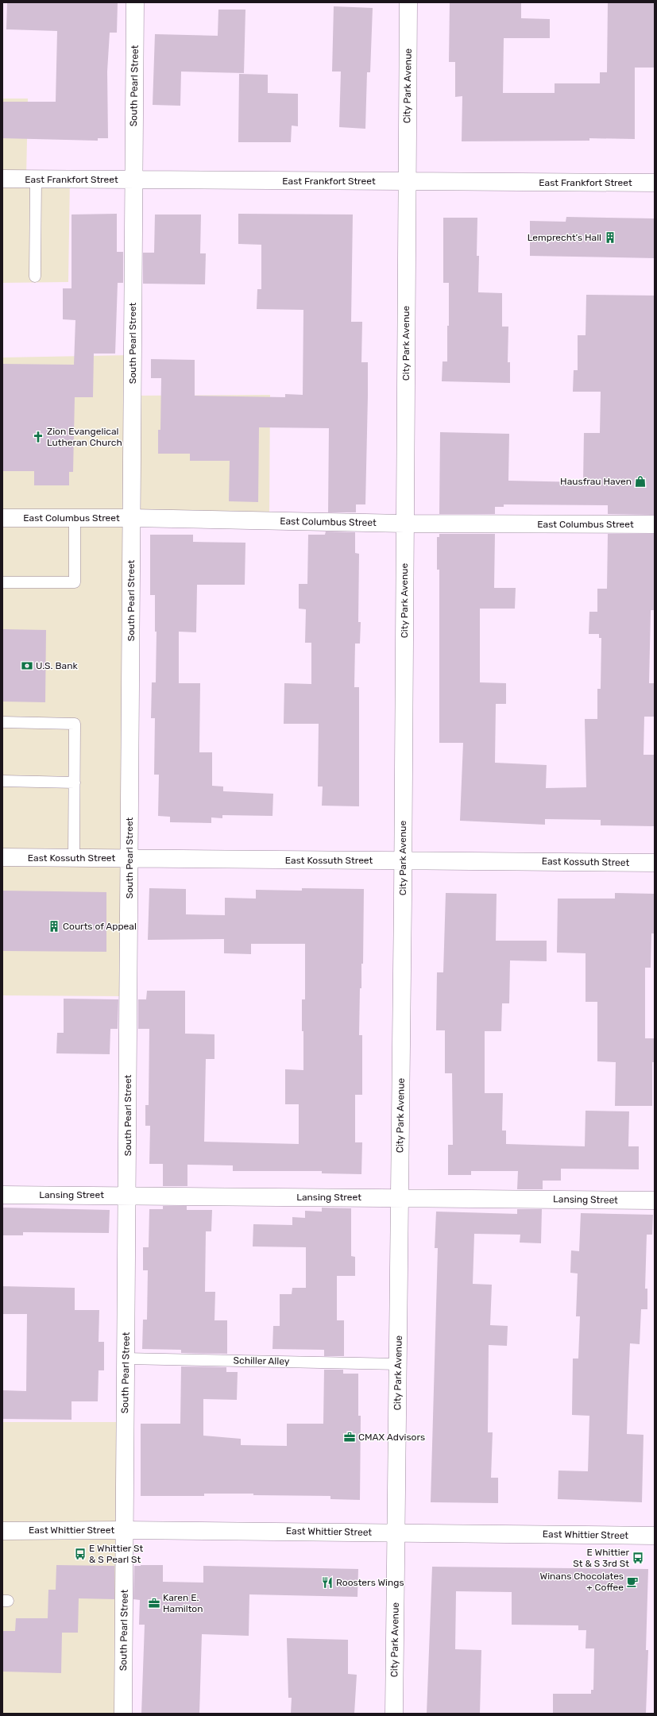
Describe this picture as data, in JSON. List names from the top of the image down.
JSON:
{
  "streets": {
    "street": [
      "South Pearl Street",
      "City Park Avenue",
      "East Frankfort Street",
      "East Columbus Street",
      "East Kossuth Street",
      "Lansing Street",
      "East Whittier Street"
    ],
    "lane": ["Schiller Alley"]
  },
  "crossings": [
    ["South Pearl Street", "East Frankfort Street"],
    ["South Pearl Street", "East Columbus Street"],
    ["South Pearl Street", "East Kossuth Street"],
    ["South Pearl Street", "Lansing Street"],
    ["South Pearl Street", "Schiller Alley"],
    ["South Pearl Street", "East Whittier Street"],
    ["City Park Avenue", "East Frankfort Street"],
    ["City Park Avenue", "East Columbus Street"],
    ["City Park Avenue", "East Kossuth Street"],
    ["City Park Avenue", "Lansing Street"],
    ["City Park Avenue", "Schiller Alley"],
    ["City Park Avenue", "East Whittier Street"]
  ],
  "places": {
    "building": ["Lemprecht’s Hall", "Courts of Appeal"],
    "church": ["Zion Evangelical Lutheran Church"],
    "shop": ["Hausfrau Haven"],
    "bank": ["U.S. Bank"],
    "office": ["CMAX Advisors", "Karen E. Hamilton"],
    "bus stop": ["E Whittier St & S Pearl St", "E Whittier St & S 3rd St"],
    "cafe": ["Winans Chocolates + Coffee"],
    "restaurant": ["Roosters Wings"]
  }
}
